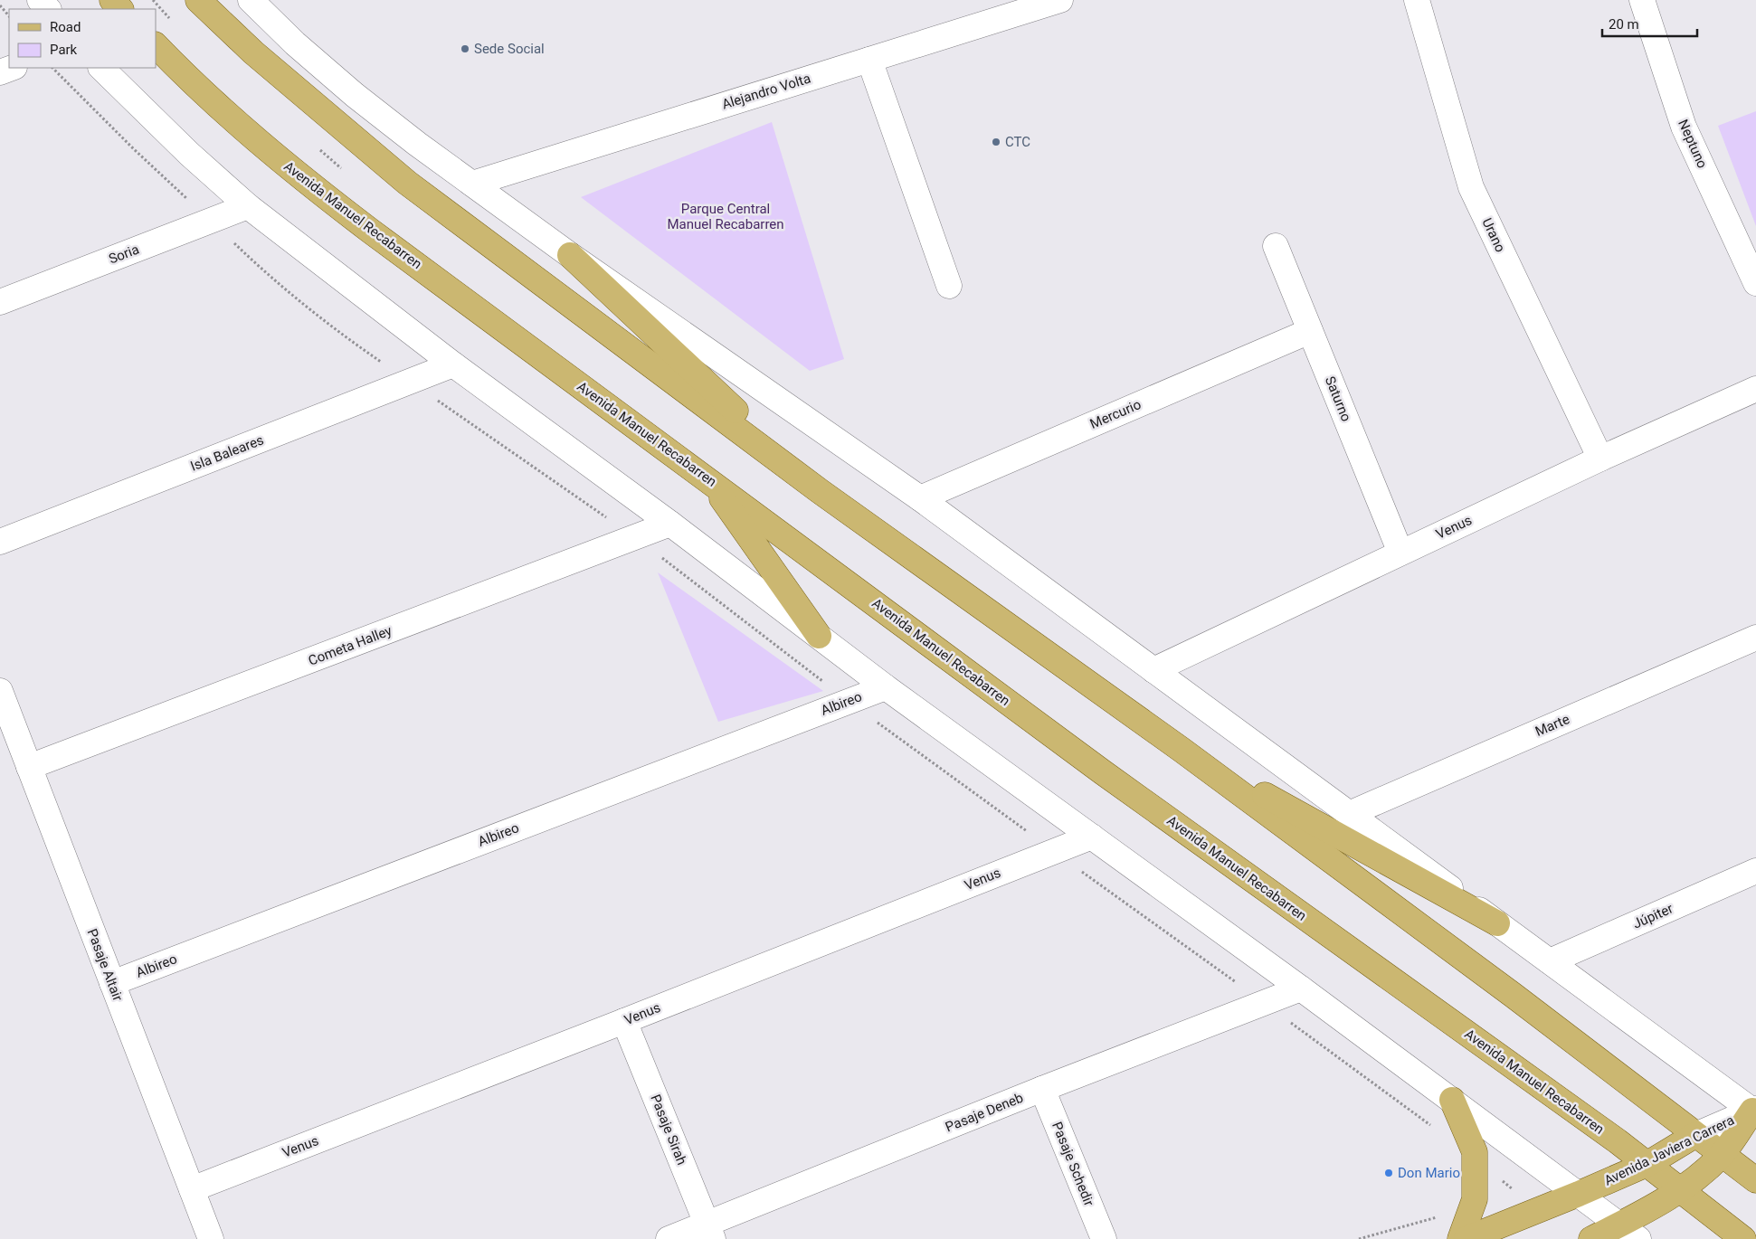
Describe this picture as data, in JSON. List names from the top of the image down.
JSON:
{
  "streets": {
    "main road": ["Avenida Manuel Recabarren", "Avenida Javiera Carrera"],
    "street": [
      "Alejandro Volta",
      "Neptuno",
      "Urano",
      "Soria",
      "Saturno",
      "Mercurio",
      "Isla Baleares",
      "Venus",
      "Cometa Halley",
      "Albireo",
      "Marte",
      "Júpiter",
      "Pasaje Altair",
      "Pasaje Deneb",
      "Pasaje Sirah",
      "Pasaje Schedir"
    ]
  },
  "crossings": [
    ["Avenida Manuel Recabarren", "Avenida Javiera Carrera"],
    ["Urano", "Venus"],
    ["Saturno", "Mercurio"],
    ["Saturno", "Venus"],
    ["Venus", "Pasaje Altair"],
    ["Venus", "Pasaje Sirah"],
    ["Cometa Halley", "Pasaje Altair"],
    ["Albireo", "Pasaje Altair"],
    ["Pasaje Deneb", "Pasaje Sirah"],
    ["Pasaje Deneb", "Pasaje Schedir"]
  ],
  "parks": ["Parque Central Manuel Recabarren"],
  "places": ["Sede Social", "CTC", "Don Mario"],
  "legend": ["Road", "Park"],
  "scale_bar": "20 m"
}
